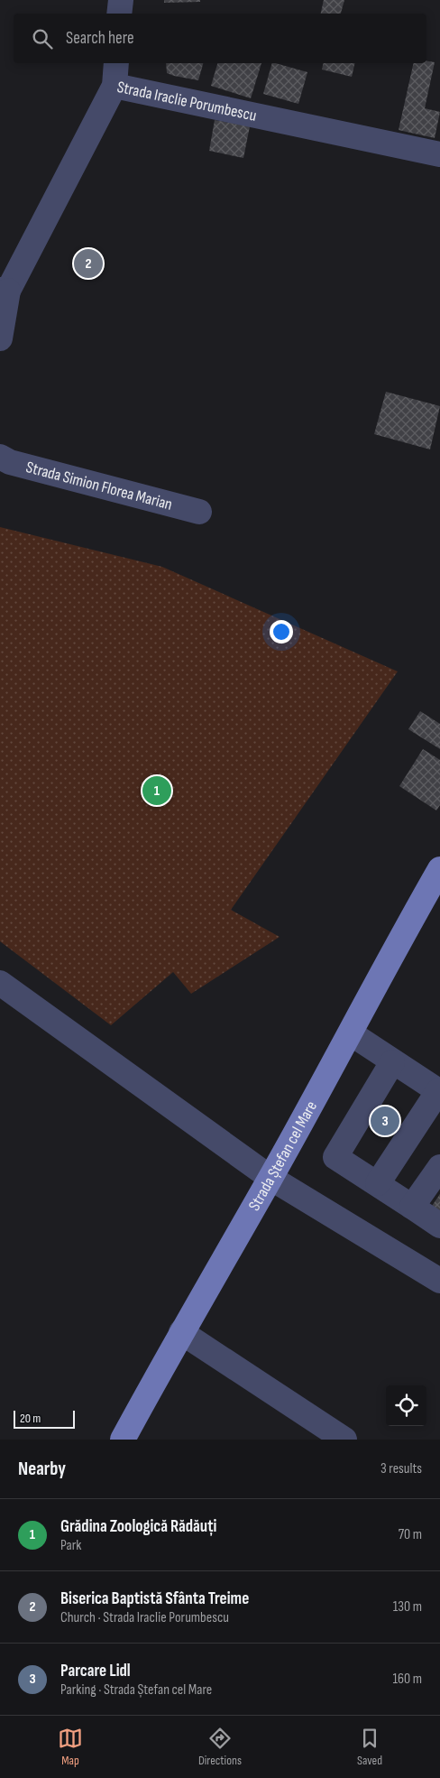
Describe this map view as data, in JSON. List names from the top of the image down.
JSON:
{
  "streets": {
    "main road": ["Strada Ștefan cel Mare"],
    "street": ["Strada Iraclie Porumbescu", "Strada Simion Florea Marian"]
  },
  "scale_bar": "20 m",
  "page": {
    "search": "Search here",
    "pins": ["2", "1", "3"],
    "scale": "20 m",
    "heading": ["Nearby", "3 results"],
    "list": [
      {
        "mark": "1",
        "name": "Grădina Zoologică Rădăuți",
        "note": "Park",
        "value": "70 m"
      },
      {
        "mark": "2",
        "name": "Biserica Baptistă Sfânta Treime",
        "note": "Church · Strada Iraclie Porumbescu",
        "value": "130 m"
      },
      {
        "mark": "3",
        "name": "Parcare Lidl",
        "note": "Parking · Strada Ștefan cel Mare",
        "value": "160 m"
      }
    ],
    "nav": ["Map", "Directions", "Saved"]
  }
}
